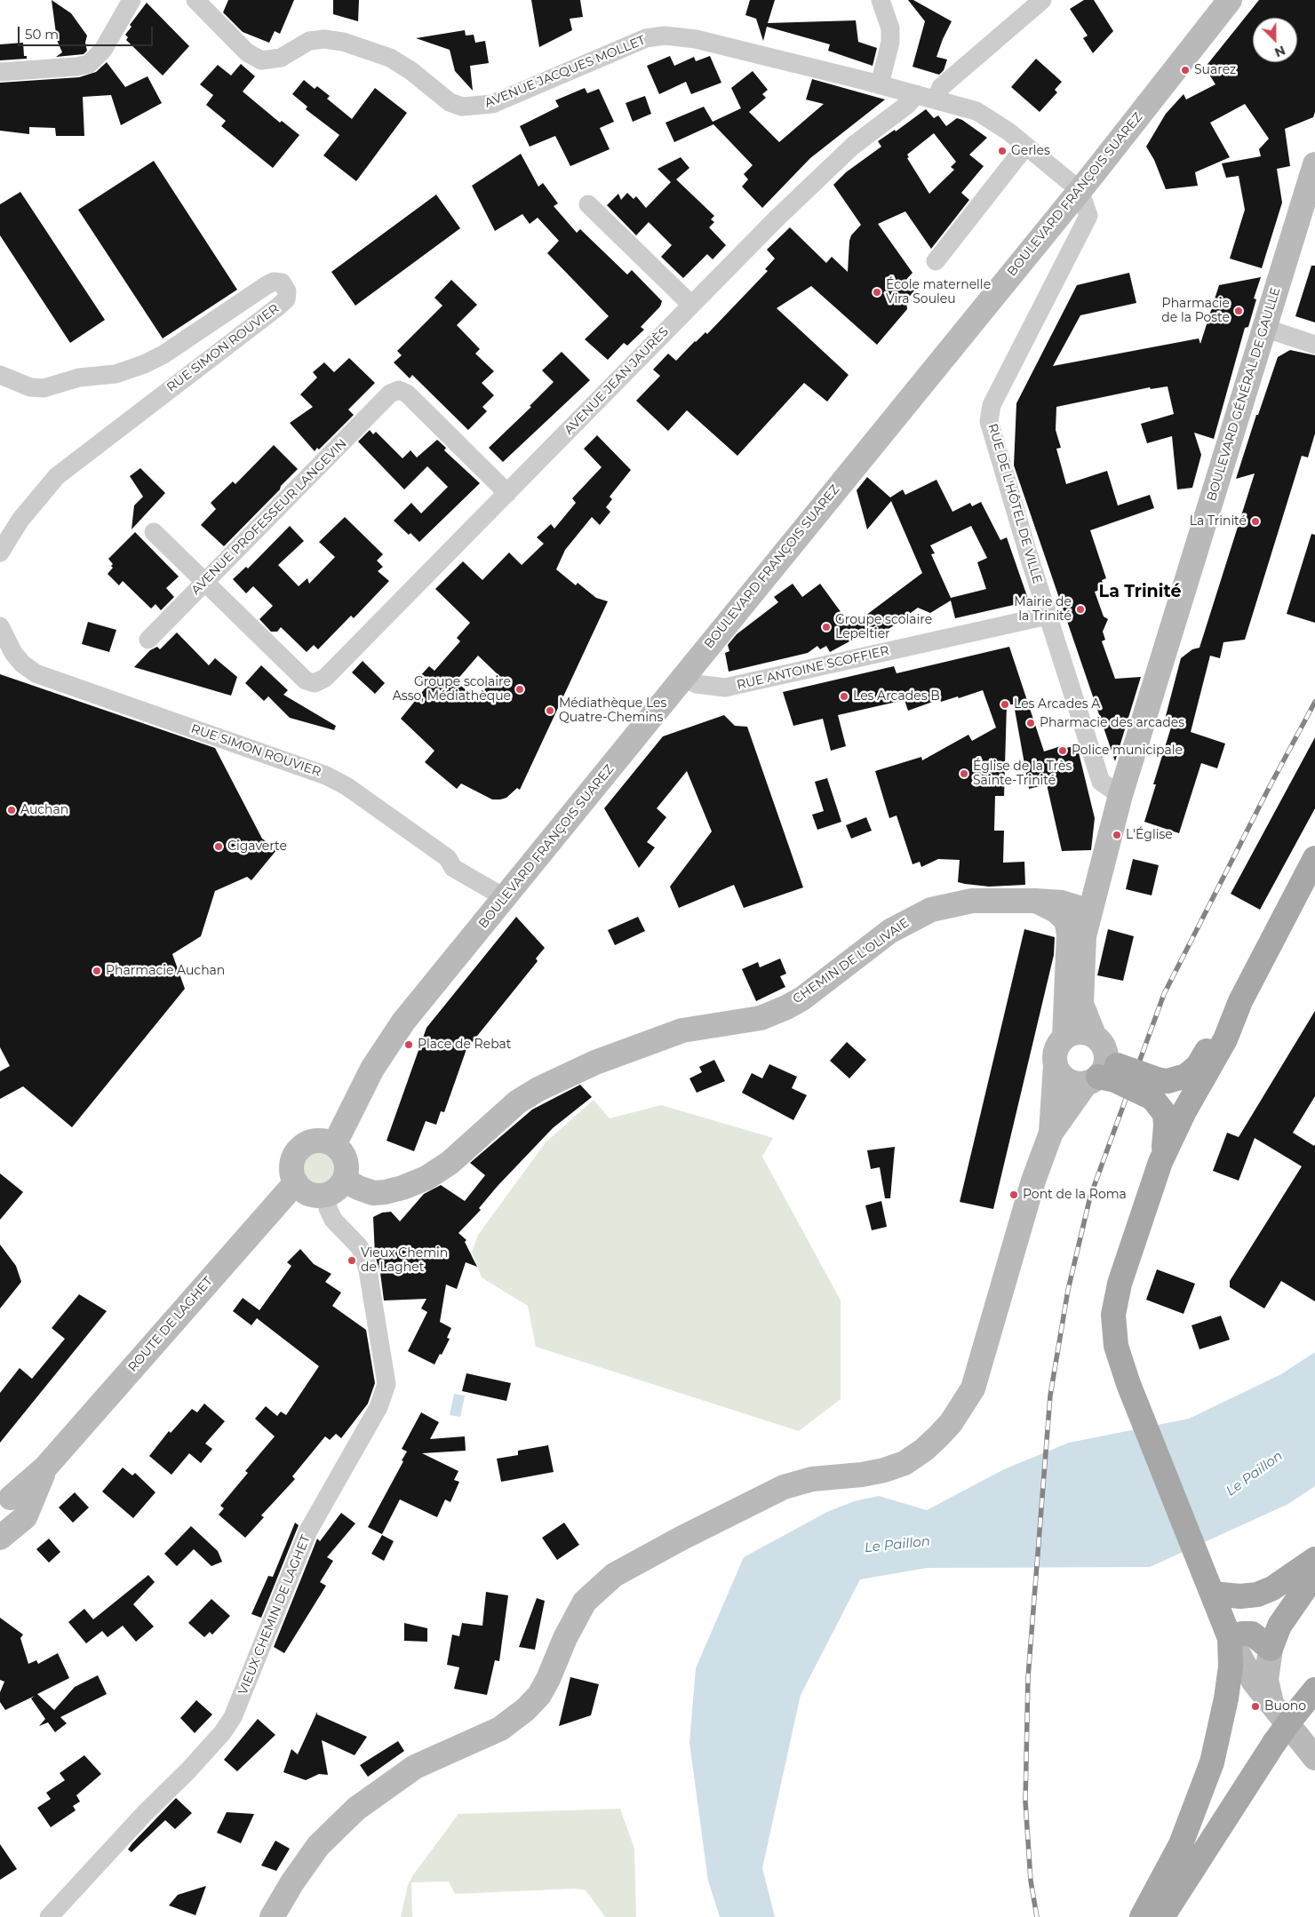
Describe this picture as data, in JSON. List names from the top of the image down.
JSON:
{
  "streets": {
    "street": [
      "AVENUE JACQUES MOLLET",
      "BOULEVARD FRANÇOIS SUAREZ",
      "RUE SIMON ROUVIER",
      "AVENUE JEAN JAURÈS",
      "BOULEVARD GÉNÉRAL DE GAULLE",
      "RUE DE L'HÔTEL DE VILLE",
      "AVENUE PROFESSEUR LANGEVIN",
      "RUE ANTOINE SCOFFIER",
      "CHEMIN DE L'OLIVAIE",
      "ROUTE DE LAGHET",
      "VIEUX CHEMIN DE LAGHET"
    ]
  },
  "crossings": [
    ["AVENUE JACQUES MOLLET", "BOULEVARD FRANÇOIS SUAREZ"],
    ["AVENUE JACQUES MOLLET", "AVENUE JEAN JAURÈS"],
    ["AVENUE JACQUES MOLLET", "RUE DE L'HÔTEL DE VILLE"],
    ["BOULEVARD FRANÇOIS SUAREZ", "RUE SIMON ROUVIER"],
    ["BOULEVARD FRANÇOIS SUAREZ", "RUE DE L'HÔTEL DE VILLE"],
    ["BOULEVARD FRANÇOIS SUAREZ", "RUE ANTOINE SCOFFIER"],
    ["BOULEVARD FRANÇOIS SUAREZ", "CHEMIN DE L'OLIVAIE"],
    ["BOULEVARD FRANÇOIS SUAREZ", "ROUTE DE LAGHET"],
    ["BOULEVARD FRANÇOIS SUAREZ", "VIEUX CHEMIN DE LAGHET"],
    ["AVENUE JEAN JAURÈS", "AVENUE PROFESSEUR LANGEVIN"],
    ["BOULEVARD GÉNÉRAL DE GAULLE", "RUE DE L'HÔTEL DE VILLE"],
    ["BOULEVARD GÉNÉRAL DE GAULLE", "CHEMIN DE L'OLIVAIE"],
    ["RUE DE L'HÔTEL DE VILLE", "RUE ANTOINE SCOFFIER"],
    ["CHEMIN DE L'OLIVAIE", "ROUTE DE LAGHET"],
    ["CHEMIN DE L'OLIVAIE", "VIEUX CHEMIN DE LAGHET"],
    ["ROUTE DE LAGHET", "VIEUX CHEMIN DE LAGHET"]
  ],
  "districts": ["La Trinité"],
  "water": ["Le Paillon"],
  "places": [
    "Suarez",
    "Gerles",
    "École maternelle Vira Souleu",
    "Pharmacie de la Poste",
    "La Trinité",
    "Mairie de la Trinité",
    "Groupe scolaire Lepeltier",
    "Groupe scolaire Asso, Médiathèque",
    "Les Arcades B",
    "Les Arcades A",
    "Médiathèque Les Quatre-Chemins",
    "Pharmacie des arcades",
    "Police municipale",
    "Église de la Très Sainte-Trinité",
    "Auchan",
    "L'Église",
    "Cigaverte",
    "Pharmacie Auchan",
    "Place de Rebat",
    "Pont de la Roma",
    "Vieux Chemin de Laghet",
    "Buono"
  ],
  "scale_bar": "50 m",
  "north": "bottom right"
}
